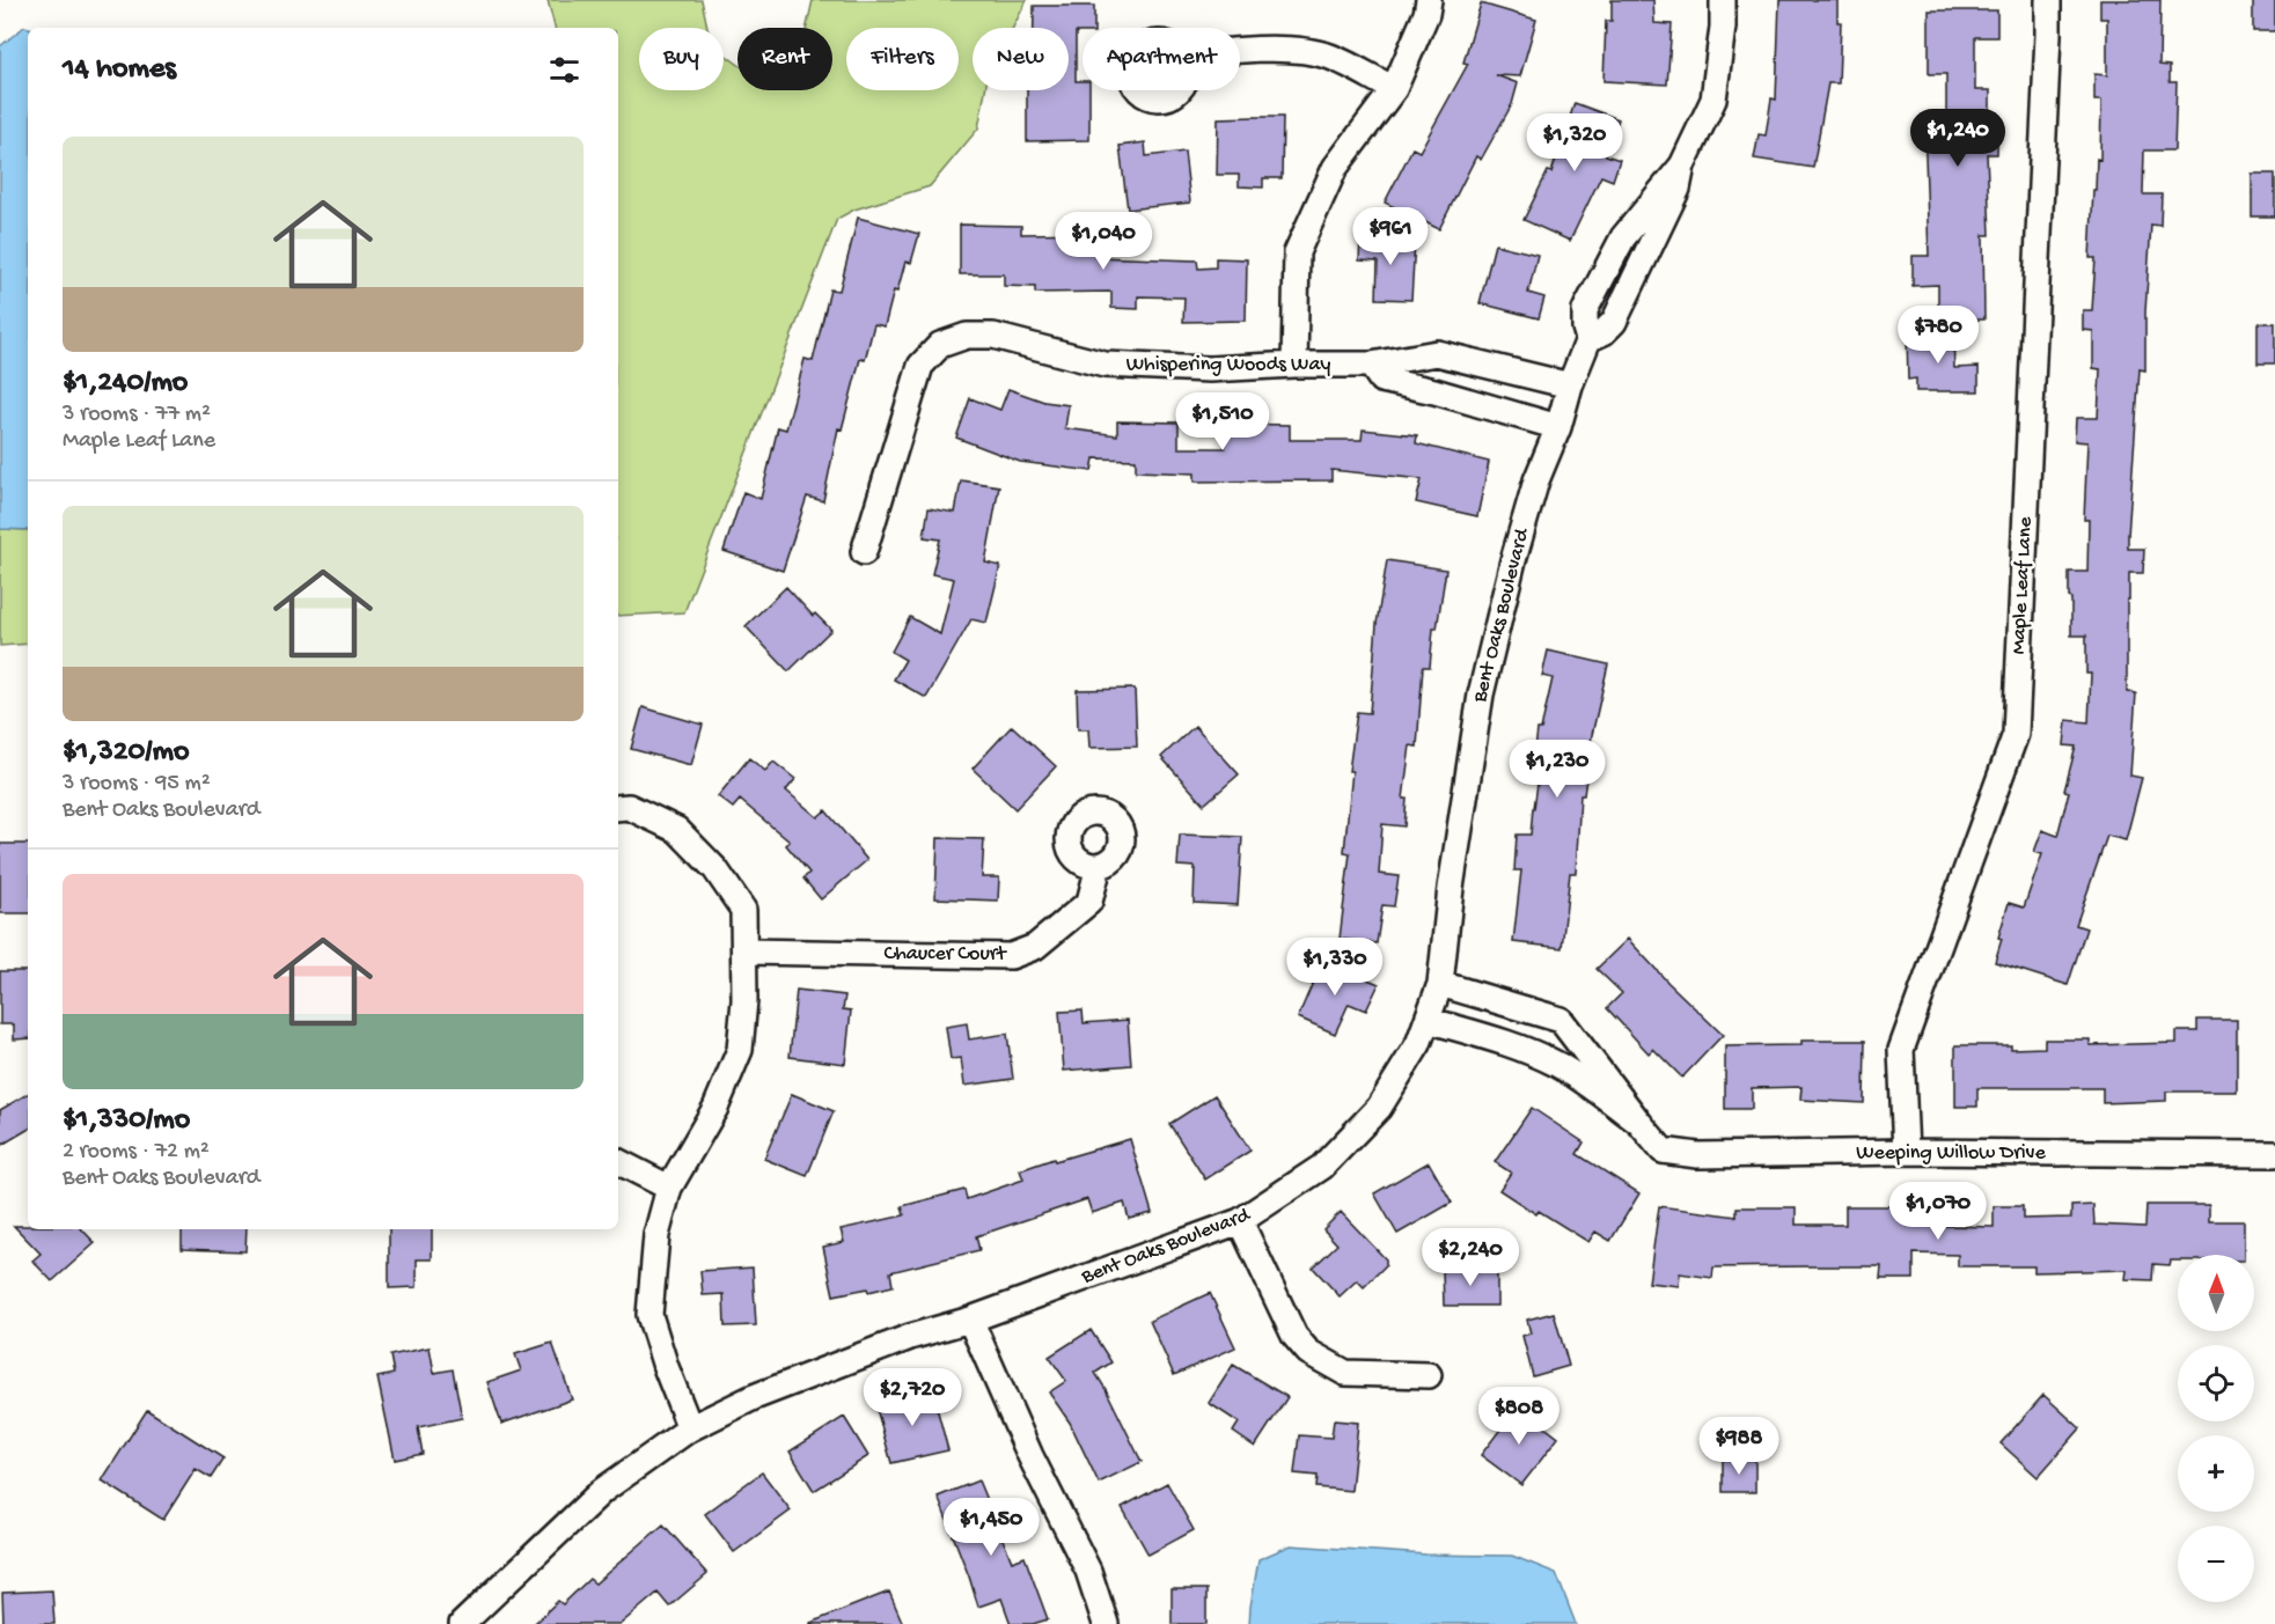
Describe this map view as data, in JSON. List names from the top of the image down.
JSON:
{
  "streets": {
    "street": [
      "Whispering Woods Way",
      "Maple Leaf Lane",
      "Bent Oaks Boulevard",
      "Chaucer Court",
      "Weeping Willow Drive"
    ]
  },
  "crossings": [
    ["Whispering Woods Way", "Bent Oaks Boulevard"],
    ["Maple Leaf Lane", "Weeping Willow Drive"],
    ["Bent Oaks Boulevard", "Weeping Willow Drive"]
  ],
  "north": "top",
  "page": {
    "chip": [
      "Buy",
      "Rent",
      "Filters",
      "New",
      "Apartment"
    ],
    "heading": "14 homes",
    "price": [
      "$1,240",
      "$1,320",
      "$961",
      "$1,040",
      "$780",
      "$1,510",
      "$1,230",
      "$1,330",
      "$1,070",
      "$2,240",
      "$2,720",
      "$808",
      "$988",
      "$1,450"
    ],
    "list": [
      {
        "name": "$1,240/mo",
        "note": "3 rooms · 77 m² · Maple Leaf Lane"
      },
      {
        "name": "$1,320/mo",
        "note": "3 rooms · 95 m² · Bent Oaks Boulevard"
      },
      {
        "name": "$1,330/mo",
        "note": "2 rooms · 72 m² · Bent Oaks Boulevard"
      }
    ],
    "map_buttons": ["+", "−"]
  }
}
